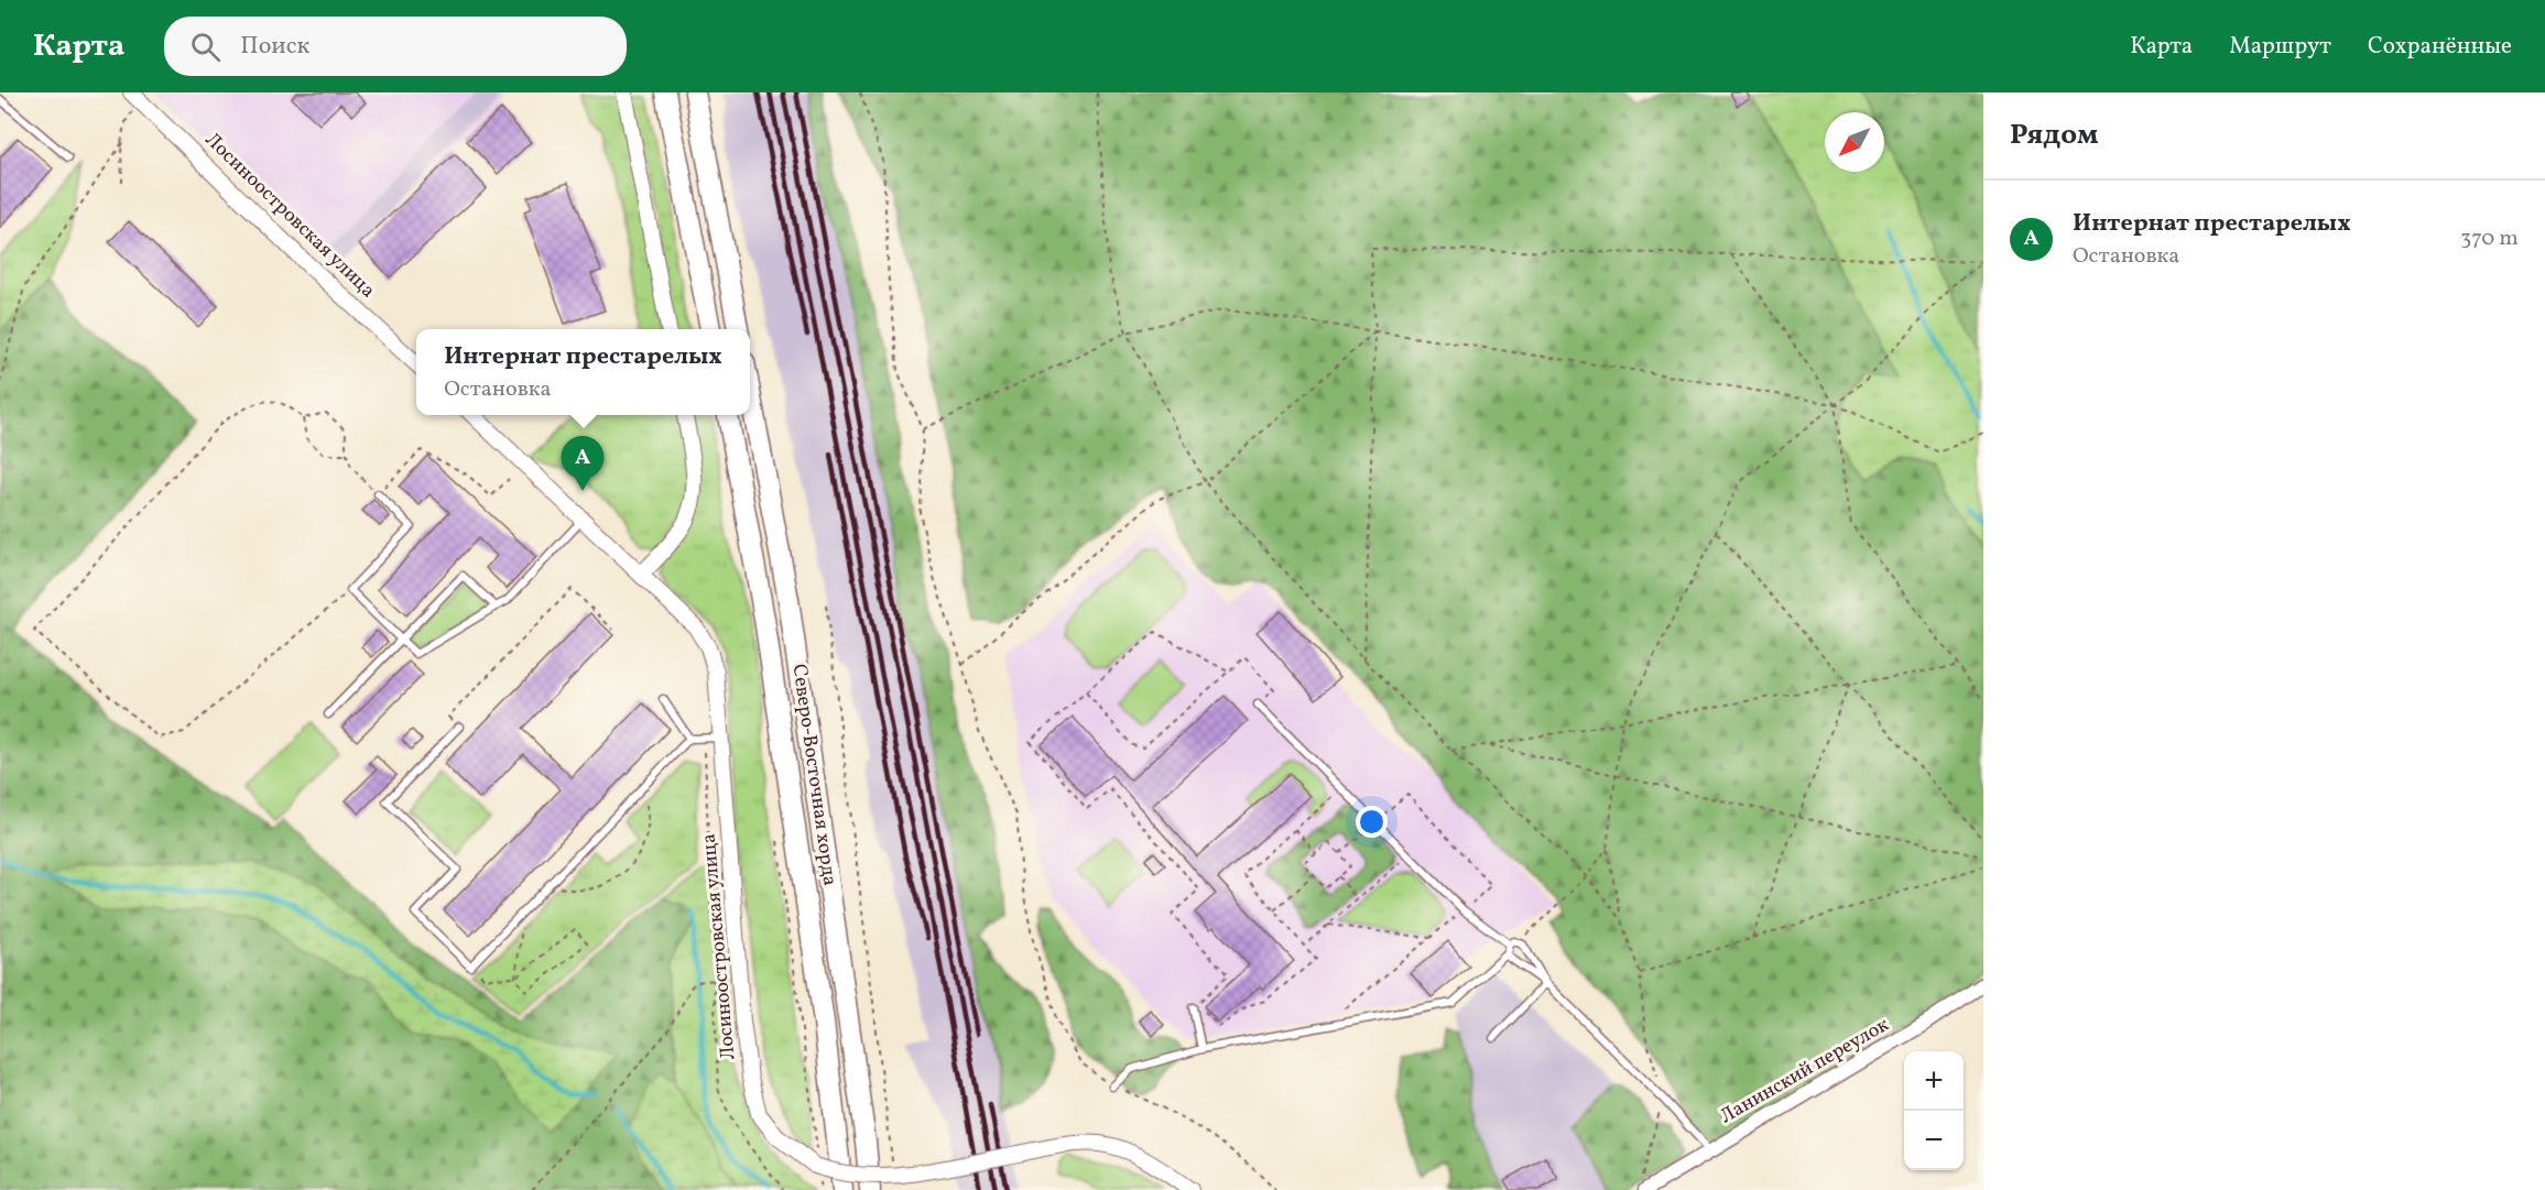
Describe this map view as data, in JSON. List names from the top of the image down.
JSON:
{
  "streets": {
    "main road": ["Северо-Восточная хорда"],
    "street": ["Лосиноостровская улица", "Ланинский переулок"]
  },
  "north": "bottom left",
  "page": {
    "header": "Карта",
    "search": "Поиск",
    "nav": ["Карта", "Маршрут", "Сохранённые"],
    "heading": "Рядом",
    "list": [
      {
        "mark": "A",
        "name": "Интернат престарелых",
        "note": "Остановка",
        "value": "370 m"
      }
    ],
    "popup": ["Интернат престарелых", "Остановка"],
    "pins": "A",
    "map_buttons": ["+", "−"]
  }
}
